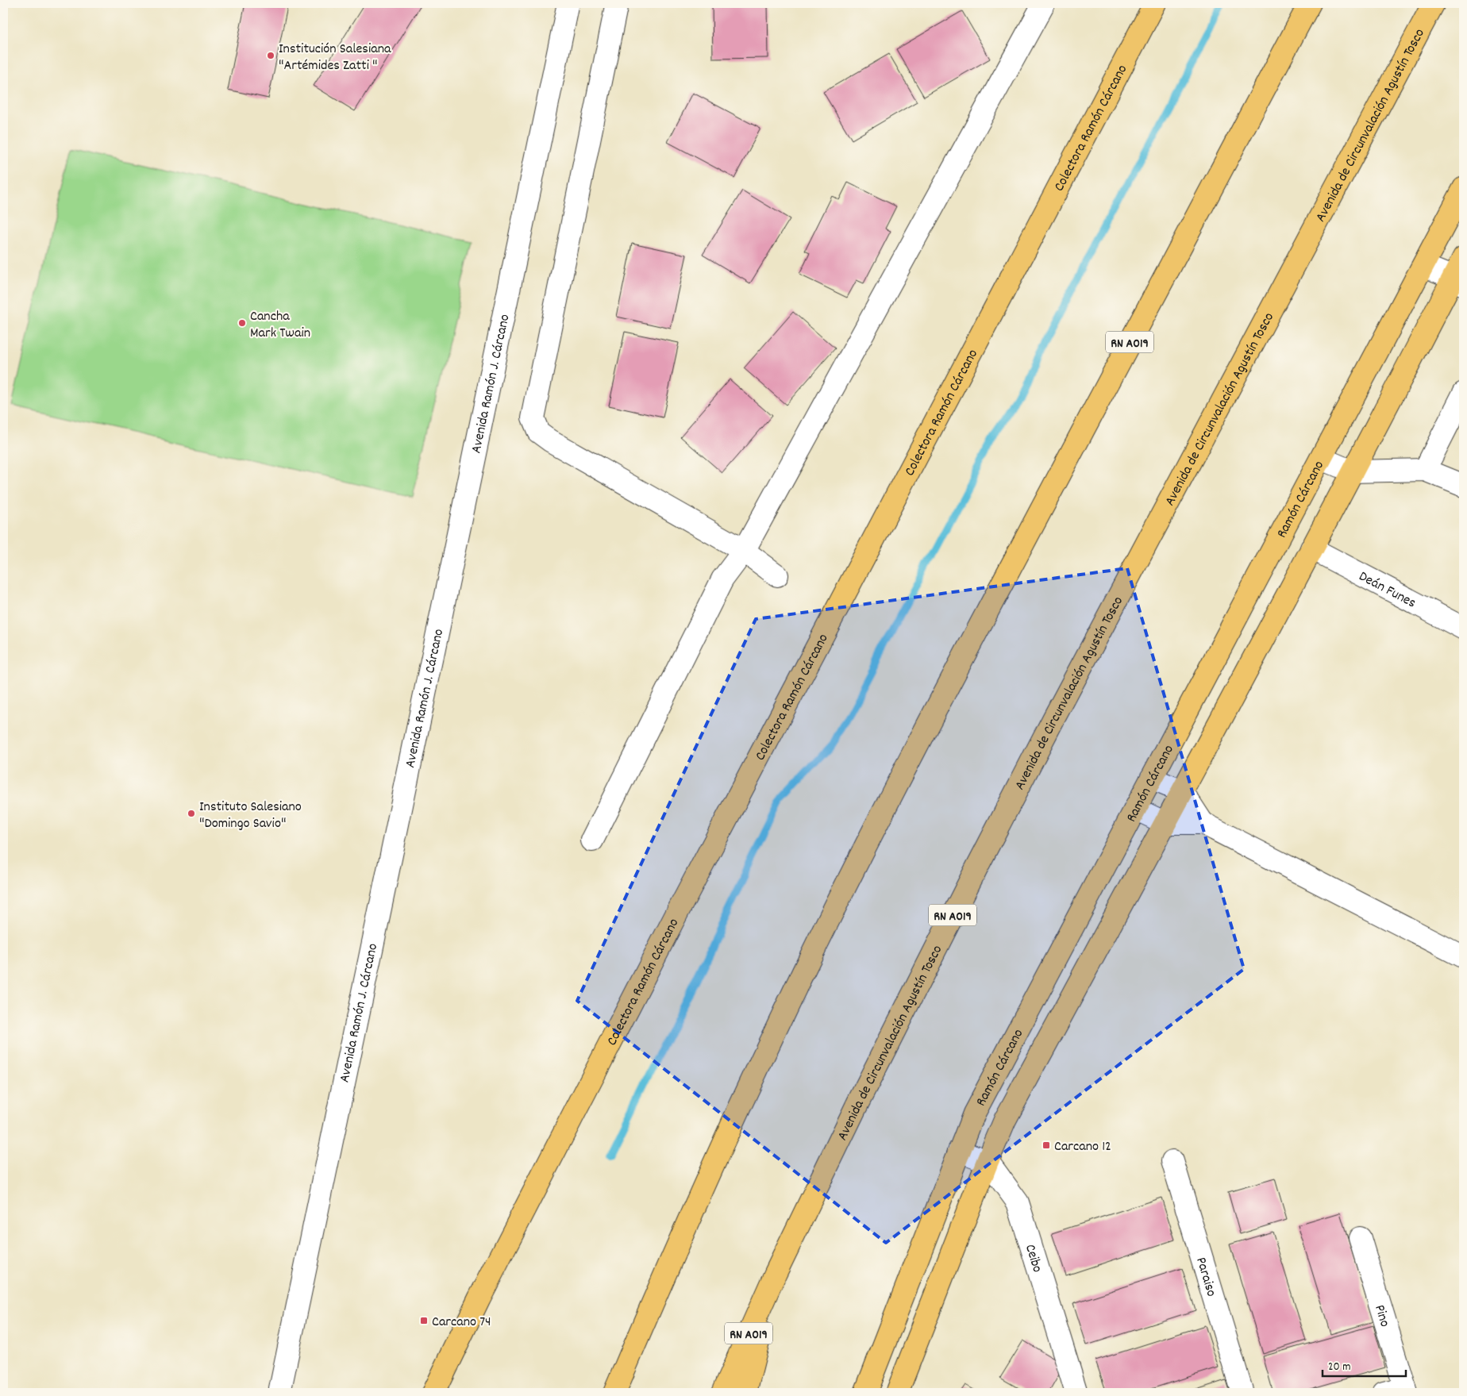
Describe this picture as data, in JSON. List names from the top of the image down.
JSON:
{
  "streets": {
    "main road": [
      "Avenida de Circunvalación Agustín Tosco",
      "Colectora Ramón Cárcano",
      "RN A019",
      "Ramón Cárcano"
    ],
    "street": [
      "Avenida Ramón J. Cárcano",
      "Deán Funes",
      "Ceibo",
      "Paraiso",
      "Pino"
    ]
  },
  "places": {
    "other": ["Institución Salesiana \"Artémides Zatti \"", "Cancha Mark Twain", "Instituto Salesiano \"Domingo Savio\""],
    "transit": ["Carcano 12", "Carcano 74"]
  },
  "scale_bar": "20 m"
}
